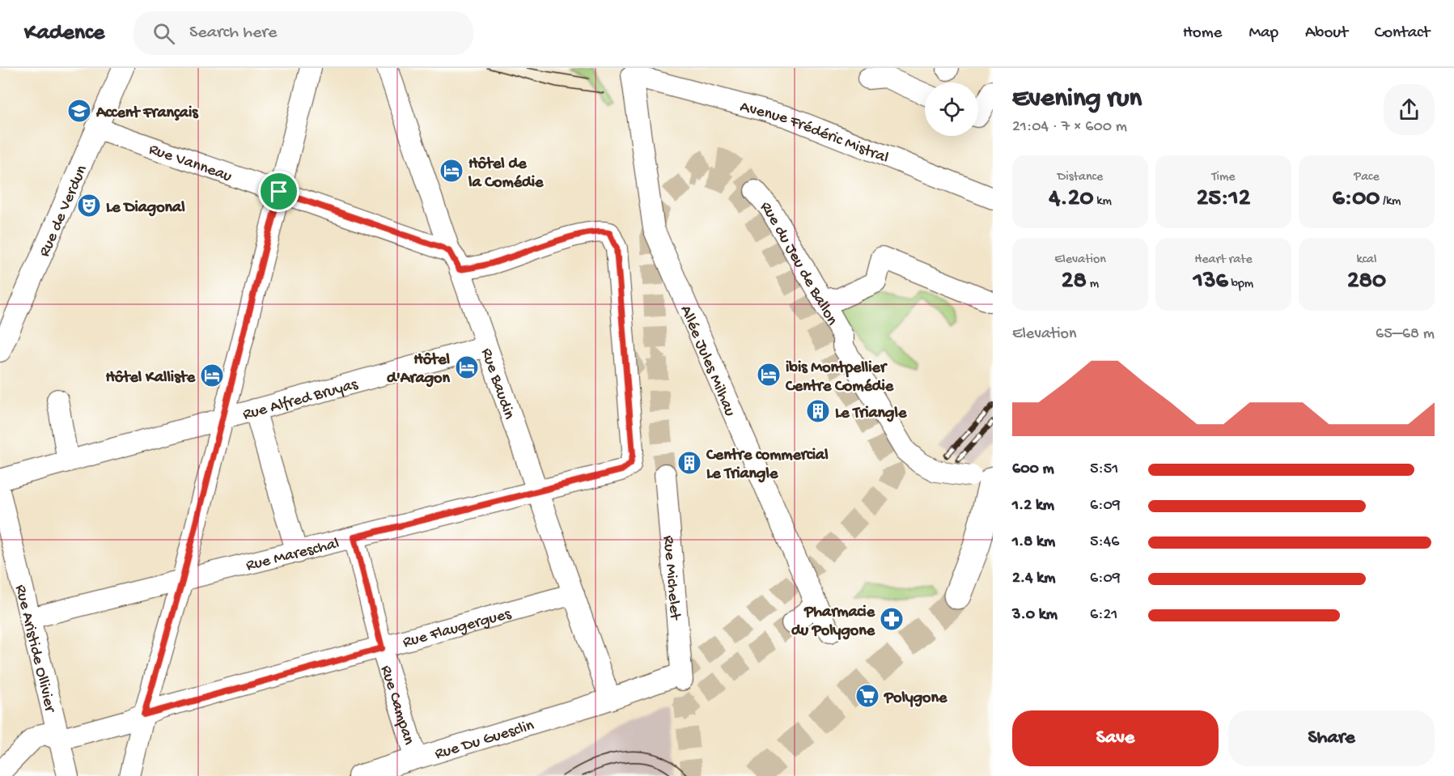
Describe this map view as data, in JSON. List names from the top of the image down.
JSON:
{
  "streets": {
    "street": [
      "Avenue Frédéric Mistral",
      "Rue Vanneau",
      "Rue de Verdun",
      "Rue du Jeu de Ballon",
      "Allée Jules Milhau",
      "Rue Baudin",
      "Rue Alfred Bruyas",
      "Rue Mareschal",
      "Rue Michelet",
      "Rue Flaugergues",
      "Rue Aristide Ollivier",
      "Rue Campan",
      "Rue Du Guesclin"
    ]
  },
  "crossings": [
    ["Avenue Frédéric Mistral", "Allée Jules Milhau"],
    ["Rue Vanneau", "Rue de Verdun"],
    ["Rue Vanneau", "Rue Baudin"],
    ["Rue Vanneau", "Rue Mareschal"],
    ["Rue Baudin", "Rue Alfred Bruyas"],
    ["Rue Baudin", "Rue Mareschal"],
    ["Rue Baudin", "Rue Flaugergues"],
    ["Rue Baudin", "Rue Du Guesclin"],
    ["Rue Mareschal", "Rue Aristide Ollivier"],
    ["Rue Mareschal", "Rue Campan"],
    ["Rue Michelet", "Rue Du Guesclin"],
    ["Rue Flaugergues", "Rue Aristide Ollivier"],
    ["Rue Flaugergues", "Rue Campan"],
    ["Rue Campan", "Rue Du Guesclin"]
  ],
  "places": {
    "school or university": ["Accent Français"],
    "hotel": [
      "Hôtel de la Comédie",
      "Hôtel d'Aragon",
      "ibis Montpellier Centre Comédie",
      "Hôtel Kalliste"
    ],
    "theatre": ["Le Diagonal"],
    "building": ["Le Triangle", "Centre commercial Le Triangle"],
    "pharmacy": ["Pharmacie du Polygone"],
    "supermarket": ["Polygone"]
  },
  "page": {
    "header": "Kadence",
    "search": "Search here",
    "nav": [
      "Home",
      "Map",
      "About",
      "Contact"
    ],
    "heading": ["Evening run", "21:04 · 7 × 600 m"],
    "stats": [
      ["Distance", "4.20 km"],
      ["Time", "25:12"],
      ["Pace", "6:00 /km"],
      ["Elevation", "28 m"],
      ["Heart rate", "136 bpm"],
      ["kcal", "280"]
    ],
    "chart": ["Elevation", "65–68 m"],
    "list": [
      {
        "name": "600 m",
        "note": "5:51"
      },
      {
        "name": "1.2 km",
        "note": "6:09"
      },
      {
        "name": "1.8 km",
        "note": "5:46"
      },
      {
        "name": "2.4 km",
        "note": "6:09"
      },
      {
        "name": "3.0 km",
        "note": "6:21"
      }
    ],
    "buttons": ["Save", "Share"]
  }
}
